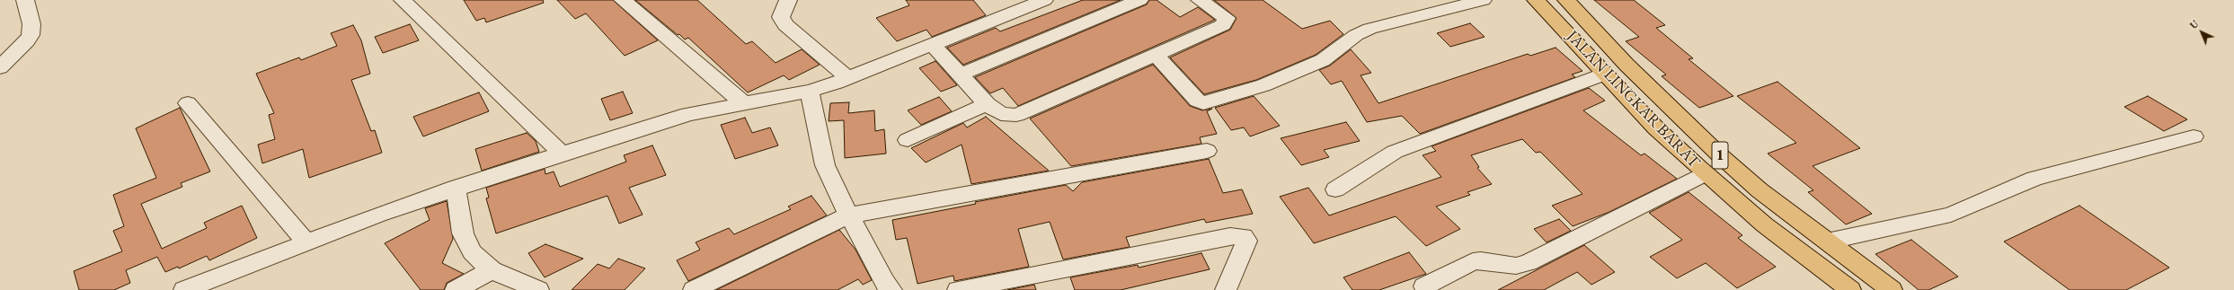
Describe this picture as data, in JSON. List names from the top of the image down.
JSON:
{
  "streets": {
    "highway": ["JALAN LINGKAR BARAT", "1"]
  },
  "north": "top left"
}
